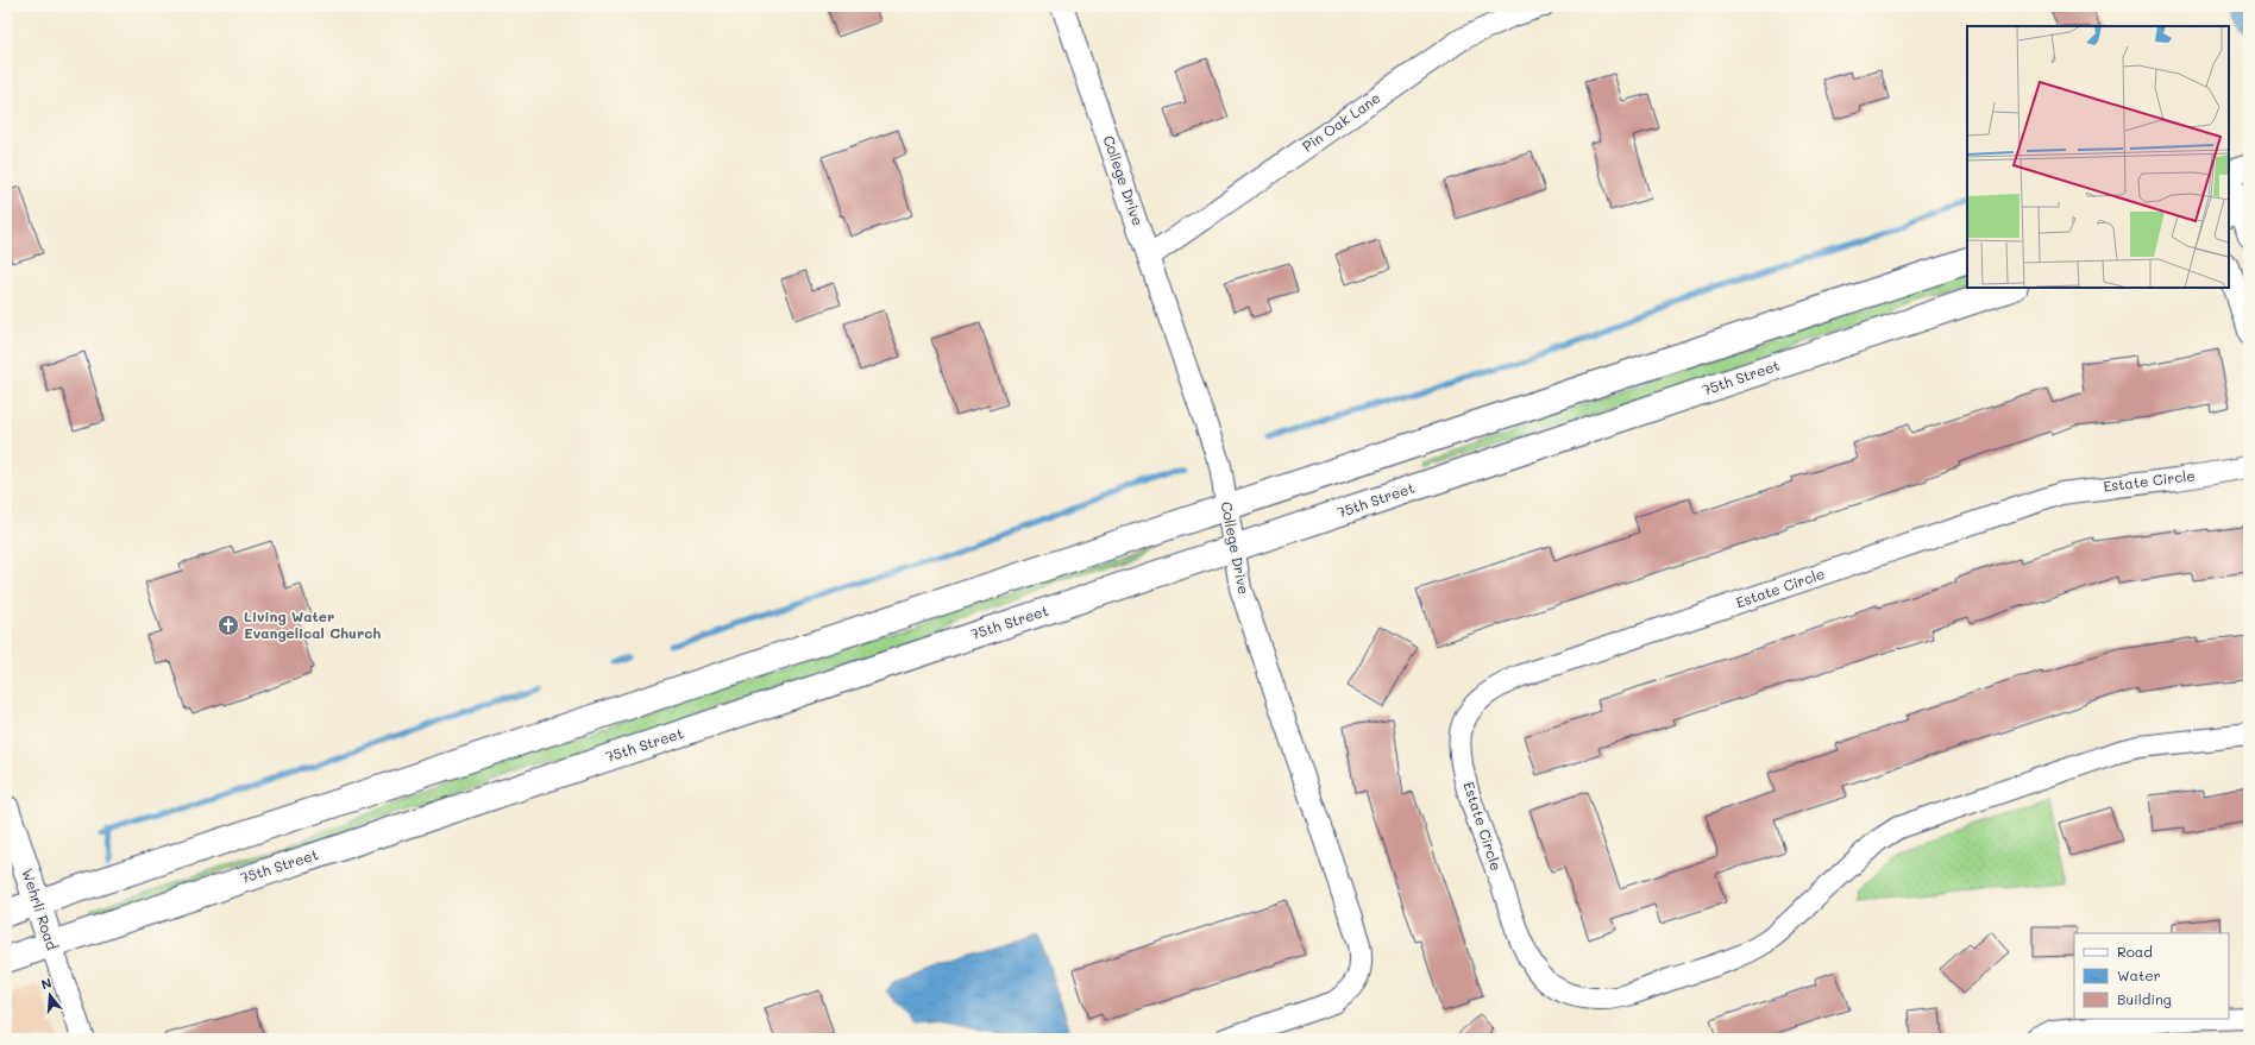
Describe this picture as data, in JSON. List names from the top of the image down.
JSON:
{
  "streets": {
    "main road": ["75th Street", "Wehrli Road"],
    "street": ["Pin Oak Lane", "College Drive", "Estate Circle"]
  },
  "crossings": [
    ["Pin Oak Lane", "College Drive"],
    ["College Drive", "75th Street"],
    ["75th Street", "Wehrli Road"]
  ],
  "places": {
    "church": ["Living Water Evangelical Church"]
  },
  "legend": ["Road", "Water", "Building"],
  "north": "top"
}
